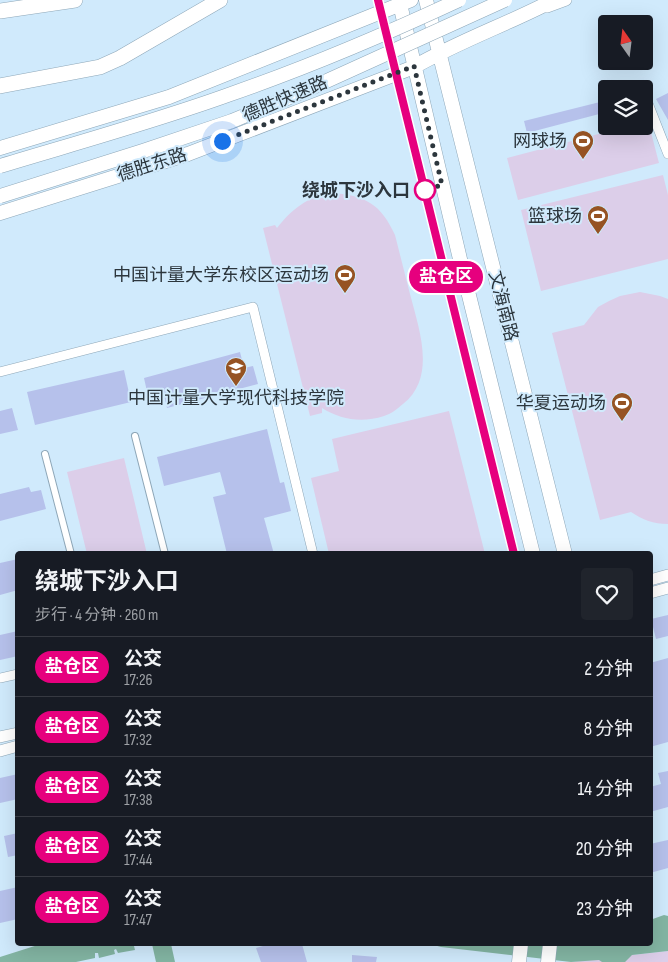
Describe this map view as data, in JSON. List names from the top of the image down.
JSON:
{
  "streets": {
    "main road": ["德胜快速路", "德胜东路", "文海南路"]
  },
  "crossings": [
    ["德胜东路", "文海南路"]
  ],
  "places": {
    "sports": [
      "网球场",
      "篮球场",
      "中国计量大学东校区运动场",
      "华夏运动场"
    ],
    "other": ["绕城下沙入口"],
    "school or university": ["中国计量大学现代科技学院"]
  },
  "lines": ["bus line 盐仓区"],
  "north": "top",
  "page": {
    "on_map": "盐仓区",
    "heading": ["绕城下沙入口", "步行 · 4 分钟 · 260 m"],
    "list": [
      {
        "mark": "盐仓区",
        "name": "公交",
        "note": "17:26",
        "value": "2 分钟"
      },
      {
        "mark": "盐仓区",
        "name": "公交",
        "note": "17:32",
        "value": "8 分钟"
      },
      {
        "mark": "盐仓区",
        "name": "公交",
        "note": "17:38",
        "value": "14 分钟"
      },
      {
        "mark": "盐仓区",
        "name": "公交",
        "note": "17:44",
        "value": "20 分钟"
      },
      {
        "mark": "盐仓区",
        "name": "公交",
        "note": "17:47",
        "value": "23 分钟"
      }
    ]
  }
}
